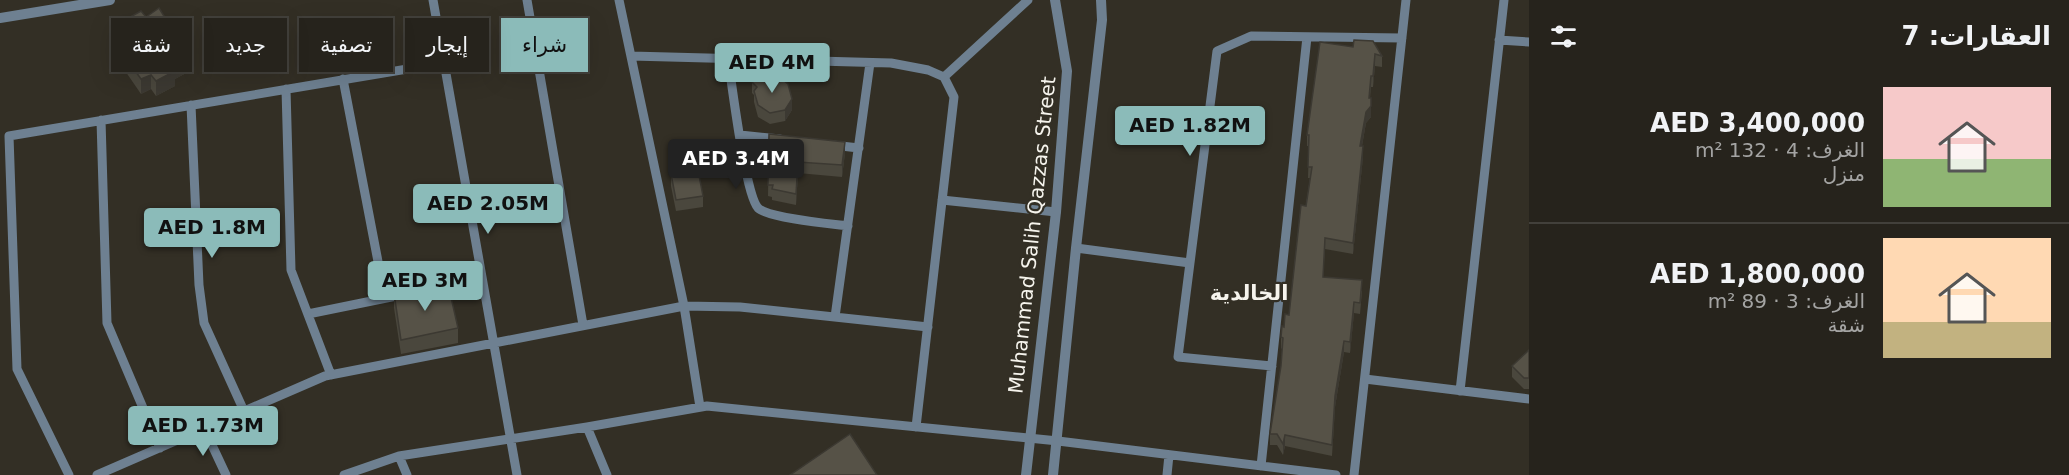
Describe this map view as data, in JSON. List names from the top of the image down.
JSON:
{
  "streets": {
    "street": ["Muhammad Salih Qazzas Street"]
  },
  "districts": ["الخالدية"],
  "page": {
    "heading": "العقارات: 7",
    "chip": [
      "شراء",
      "إيجار",
      "تصفية",
      "جديد",
      "شقة"
    ],
    "price": [
      "AED 4M",
      "AED 1.82M",
      "AED 3.4M",
      "AED 2.05M",
      "AED 1.8M",
      "AED 3M",
      "AED 1.73M"
    ],
    "list": [
      {
        "name": "AED 3,400,000",
        "note": "الغرف: 4 · 132 m² · منزل"
      },
      {
        "name": "AED 1,800,000",
        "note": "الغرف: 3 · 89 m² · شقة"
      }
    ]
  }
}
